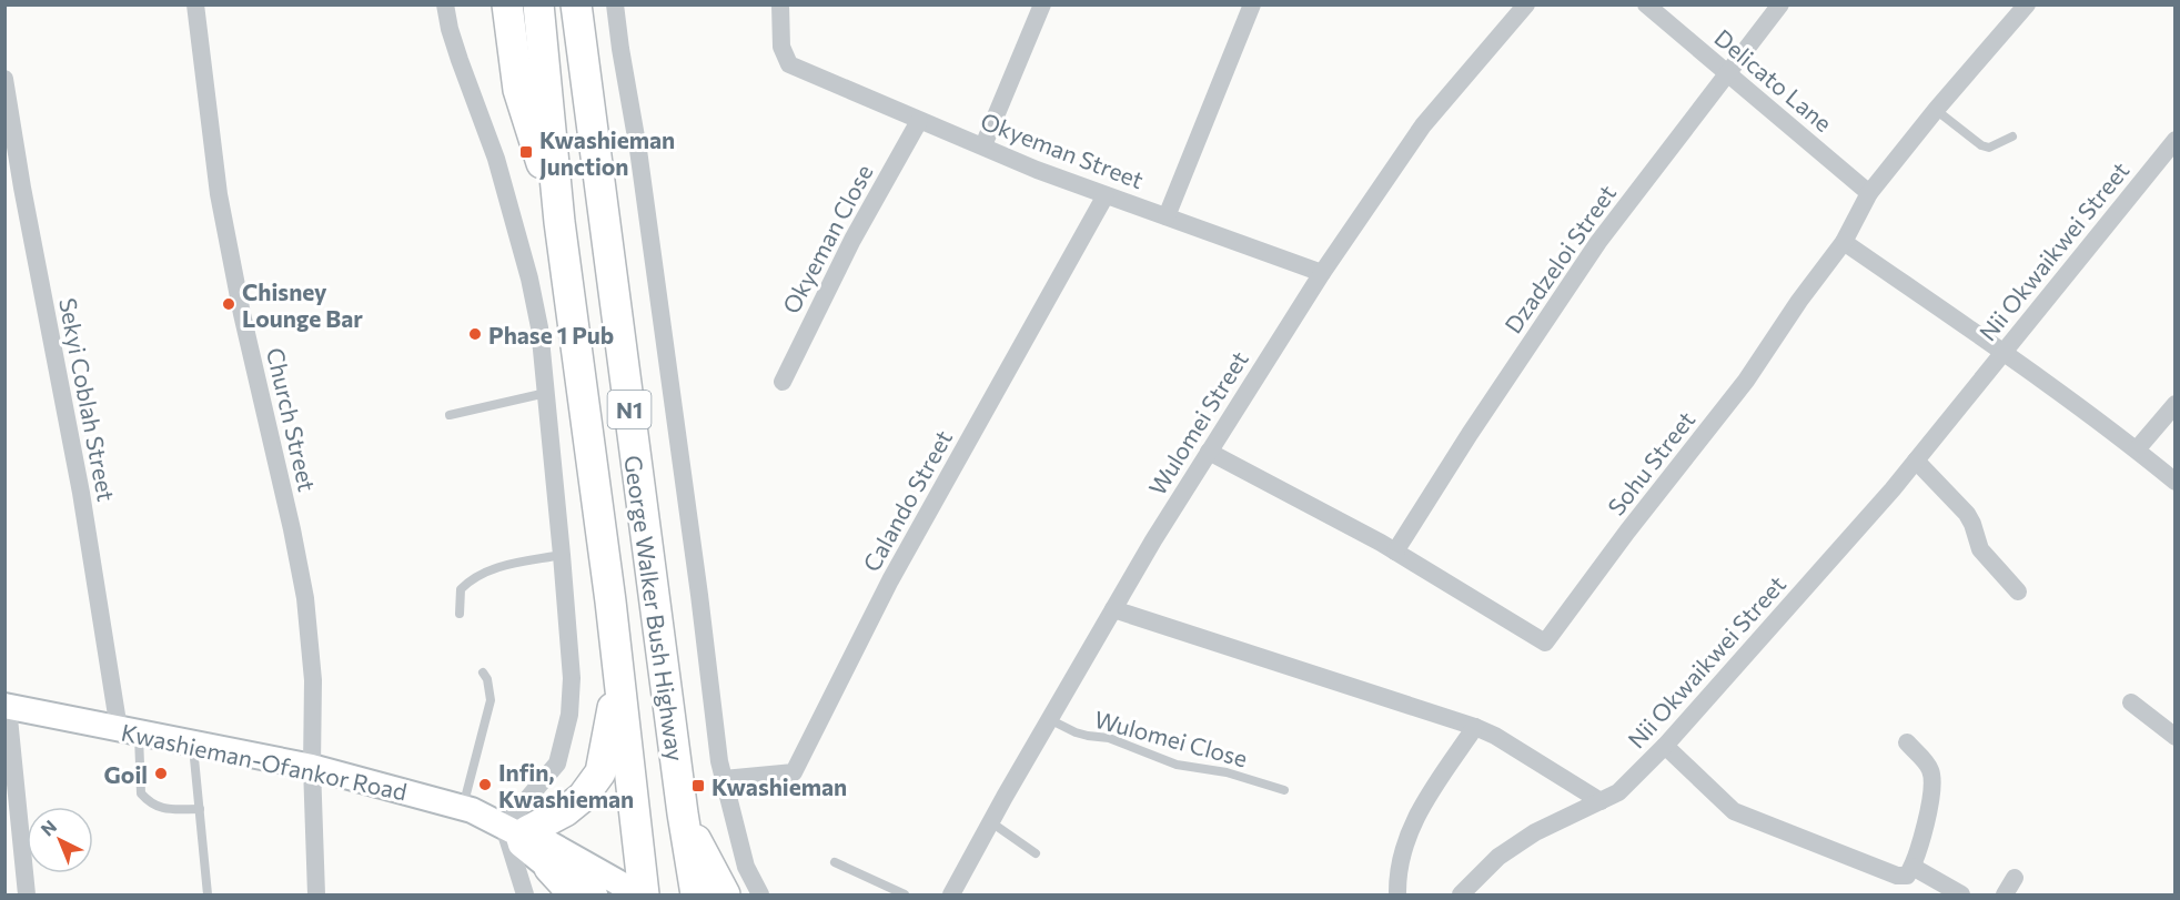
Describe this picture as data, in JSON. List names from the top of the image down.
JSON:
{
  "streets": {
    "highway": ["N1", "George Walker Bush Highway"],
    "main road": ["Kwashieman-Ofankor Road"],
    "street": [
      "Delicato Lane",
      "Okyeman Street",
      "Okyeman Close",
      "Nii Okwaikwei Street",
      "Dzadzeloi Street",
      "Sekyi Coblah Street",
      "Church Street",
      "Wulomei Street",
      "Sohu Street",
      "Calando Street"
    ],
    "lane": ["Wulomei Close"]
  },
  "crossings": [
    ["Delicato Lane", "Dzadzeloi Street"],
    ["Delicato Lane", "Sohu Street"],
    ["Okyeman Street", "Okyeman Close"],
    ["Okyeman Street", "Wulomei Street"],
    ["Okyeman Street", "Calando Street"],
    ["Dzadzeloi Street", "Sohu Street"],
    ["Sekyi Coblah Street", "Kwashieman-Ofankor Road"],
    ["Church Street", "Kwashieman-Ofankor Road"],
    ["Wulomei Street", "Sohu Street"],
    ["Wulomei Street", "Wulomei Close"],
    ["George Walker Bush Highway", "Kwashieman-Ofankor Road"]
  ],
  "places": {
    "transit": ["Kwashieman Junction", "Kwashieman"],
    "other": [
      "Chisney Lounge Bar",
      "Phase 1 Pub",
      "Goil",
      "Infin, Kwashieman"
    ]
  },
  "north": "top left"
}
